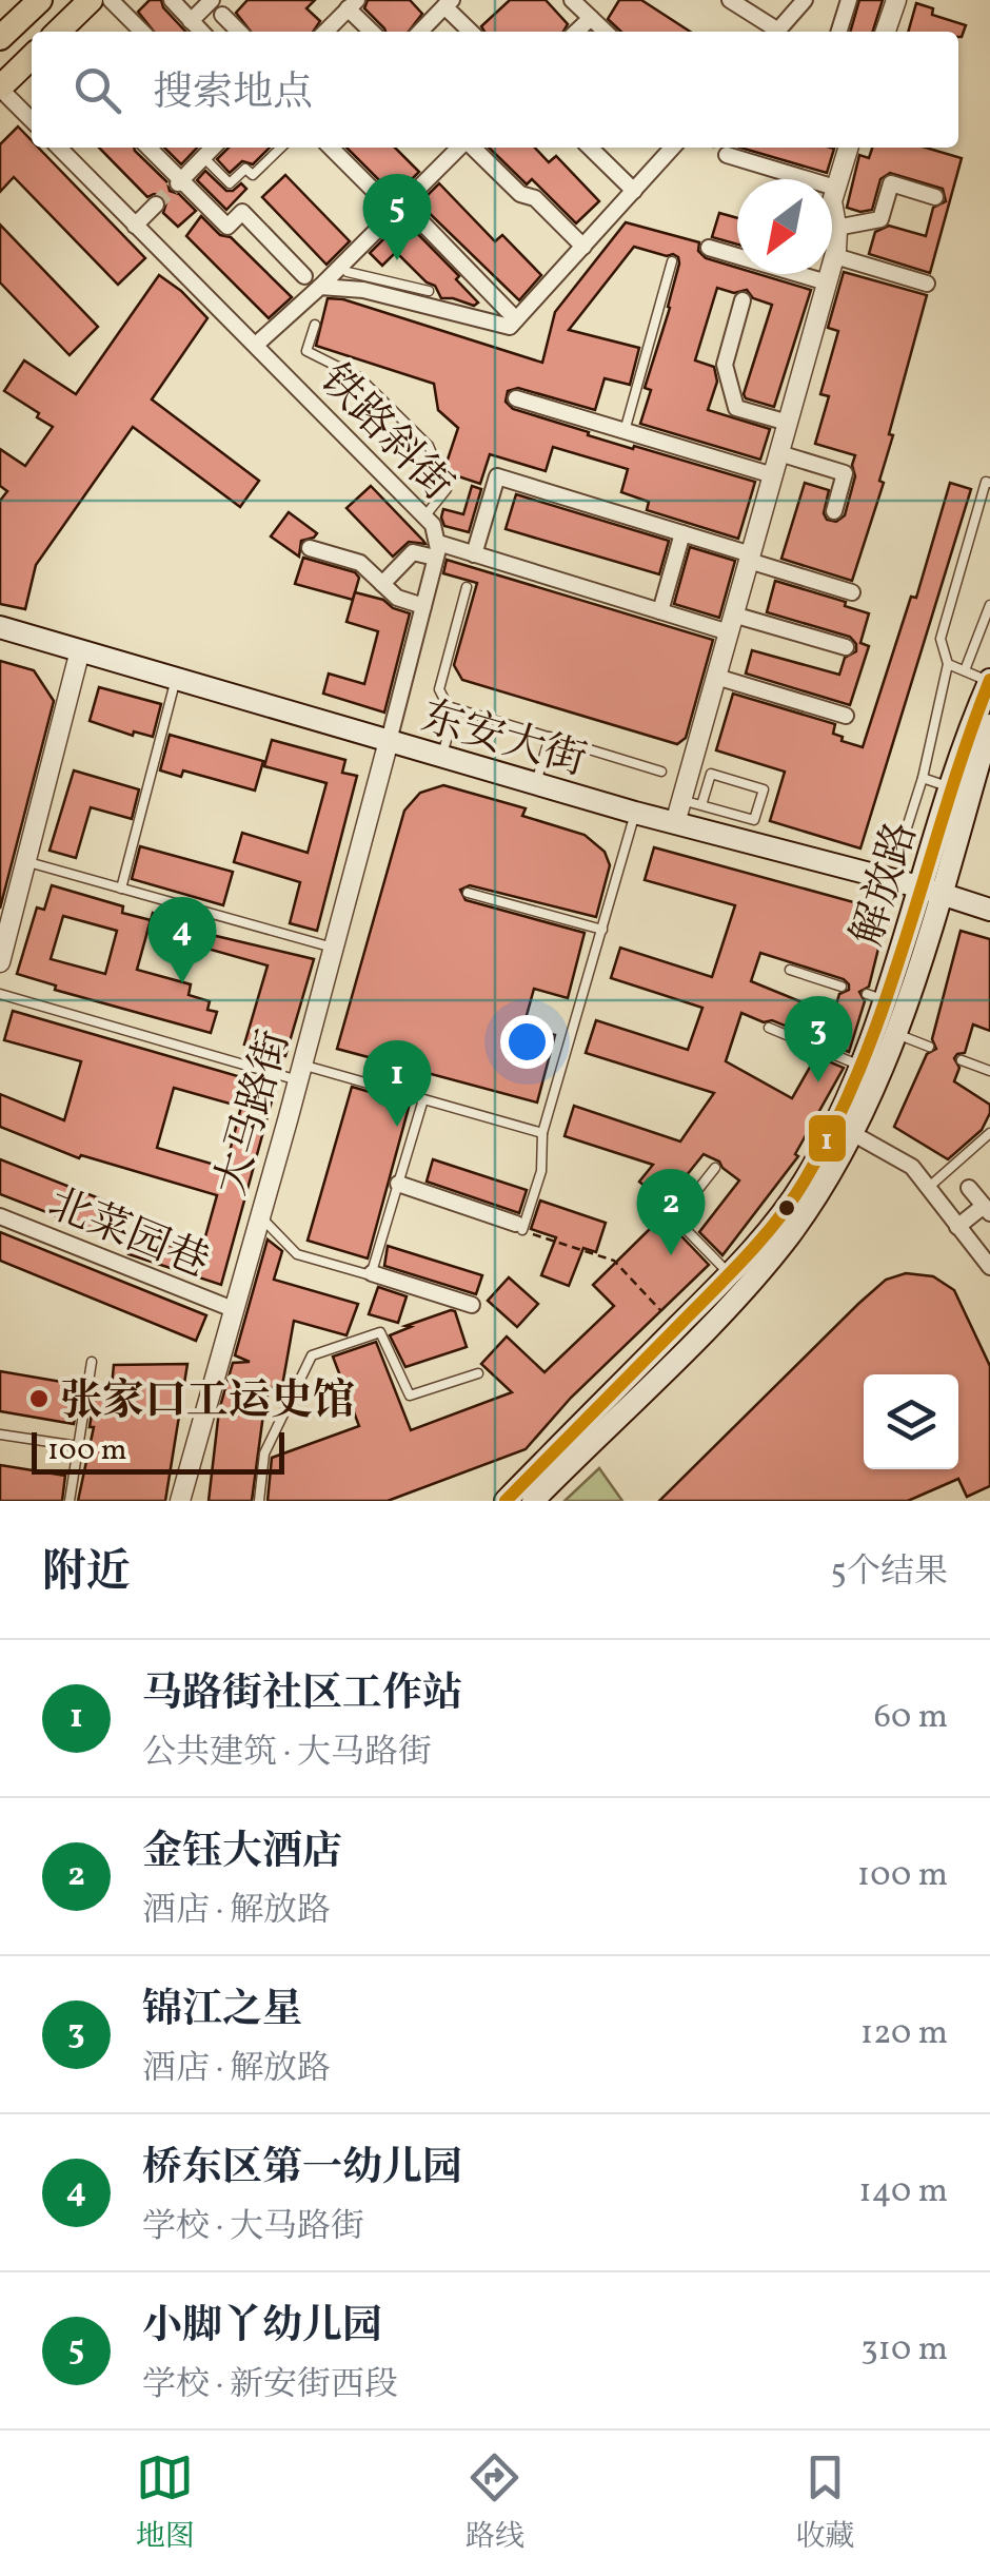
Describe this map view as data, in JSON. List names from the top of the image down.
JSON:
{
  "streets": {
    "main road": ["东安大街", "解放路"],
    "street": ["铁路斜街", "大马路街", "北菜园巷"]
  },
  "crossings": [
    ["铁路斜街", "东安大街"],
    ["铁路斜街", "大马路街"],
    ["东安大街", "解放路"],
    ["东安大街", "大马路街"],
    ["大马路街", "北菜园巷"]
  ],
  "places": ["张家口工运史馆"],
  "lines": ["transit line 1"],
  "scale_bar": "100 m",
  "north": "bottom left",
  "page": {
    "search": "搜索地点",
    "pins": [
      "5",
      "4",
      "3",
      "1",
      "2"
    ],
    "scale": "100 m",
    "heading": ["附近", "5个结果"],
    "list": [
      {
        "mark": "1",
        "name": "马路街社区工作站",
        "note": "公共建筑 · 大马路街",
        "value": "60 m"
      },
      {
        "mark": "2",
        "name": "金钰大酒店",
        "note": "酒店 · 解放路",
        "value": "100 m"
      },
      {
        "mark": "3",
        "name": "锦江之星",
        "note": "酒店 · 解放路",
        "value": "120 m"
      },
      {
        "mark": "4",
        "name": "桥东区第一幼儿园",
        "note": "学校 · 大马路街",
        "value": "140 m"
      },
      {
        "mark": "5",
        "name": "小脚丫幼儿园",
        "note": "学校 · 新安街西段",
        "value": "310 m"
      }
    ],
    "nav": ["地图", "路线", "收藏"]
  }
}
